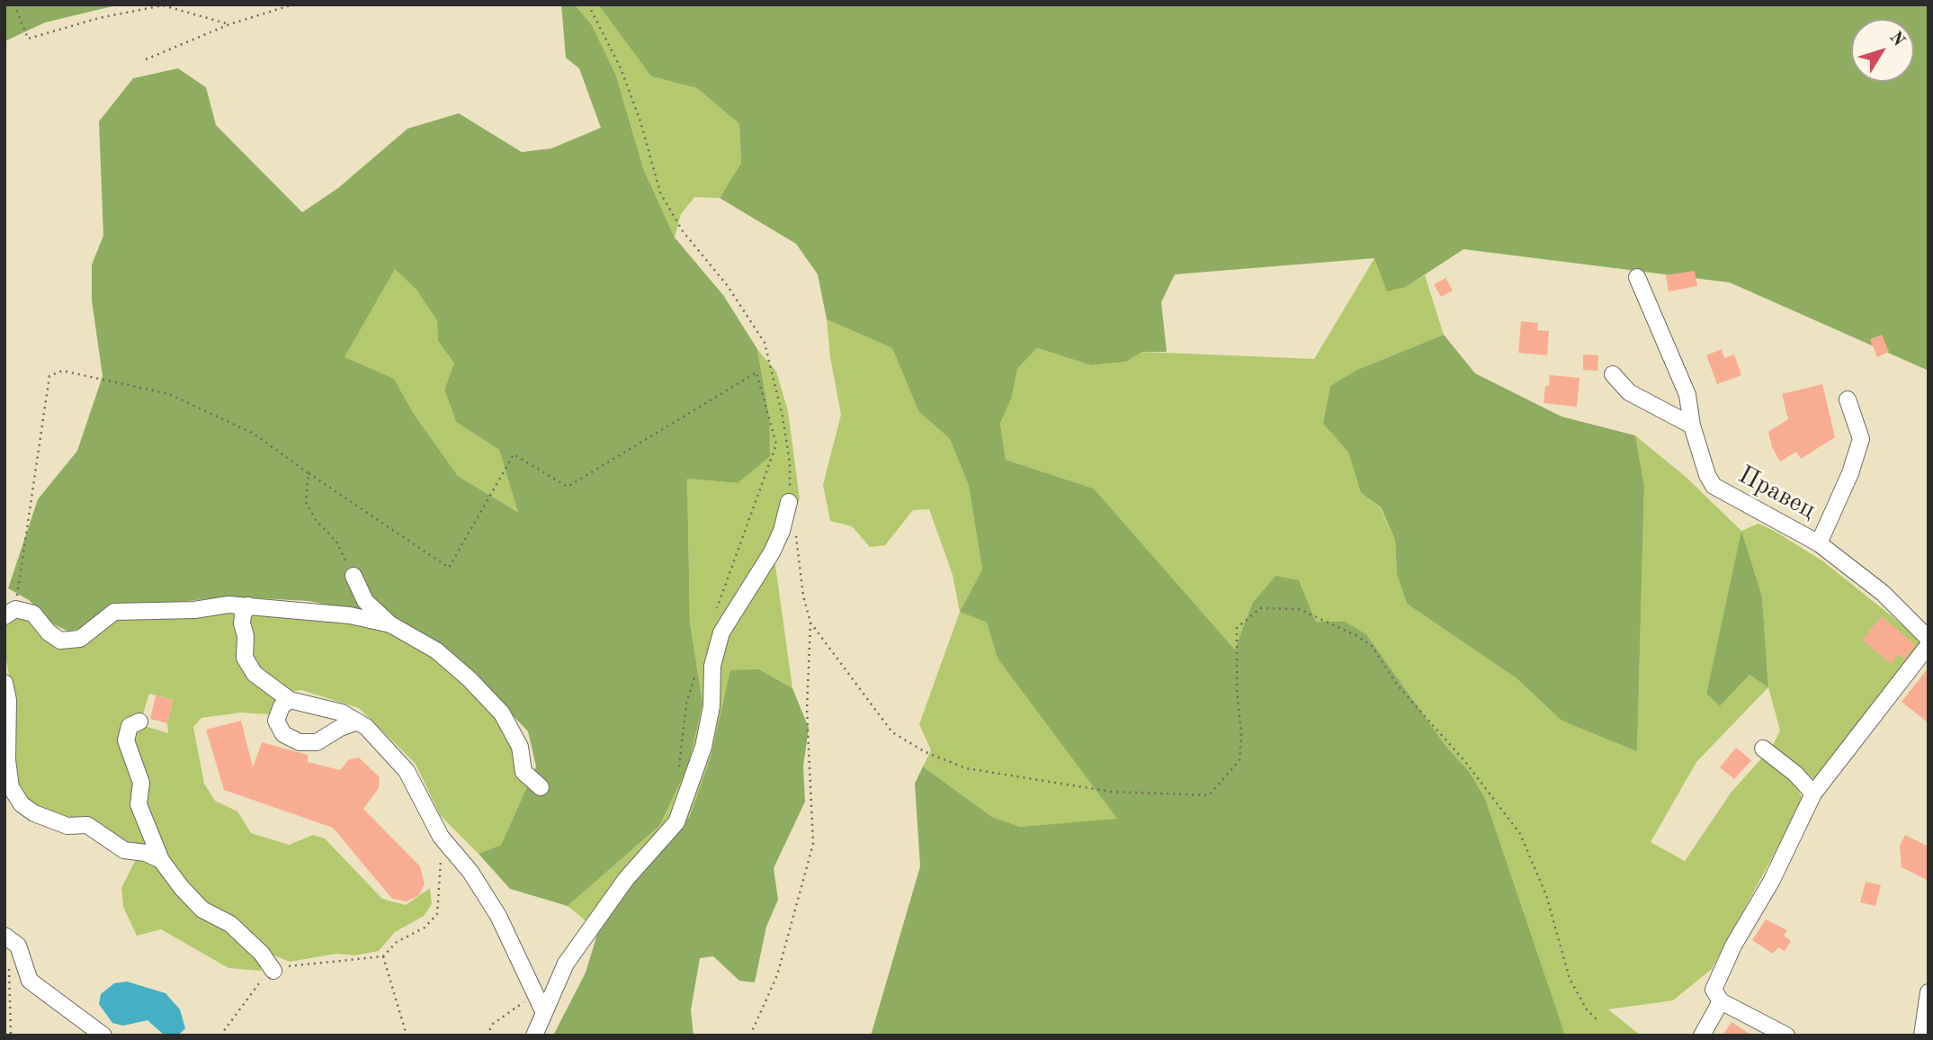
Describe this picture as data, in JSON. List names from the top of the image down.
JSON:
{
  "streets": {
    "street": ["Правец"]
  },
  "north": "top right"
}
